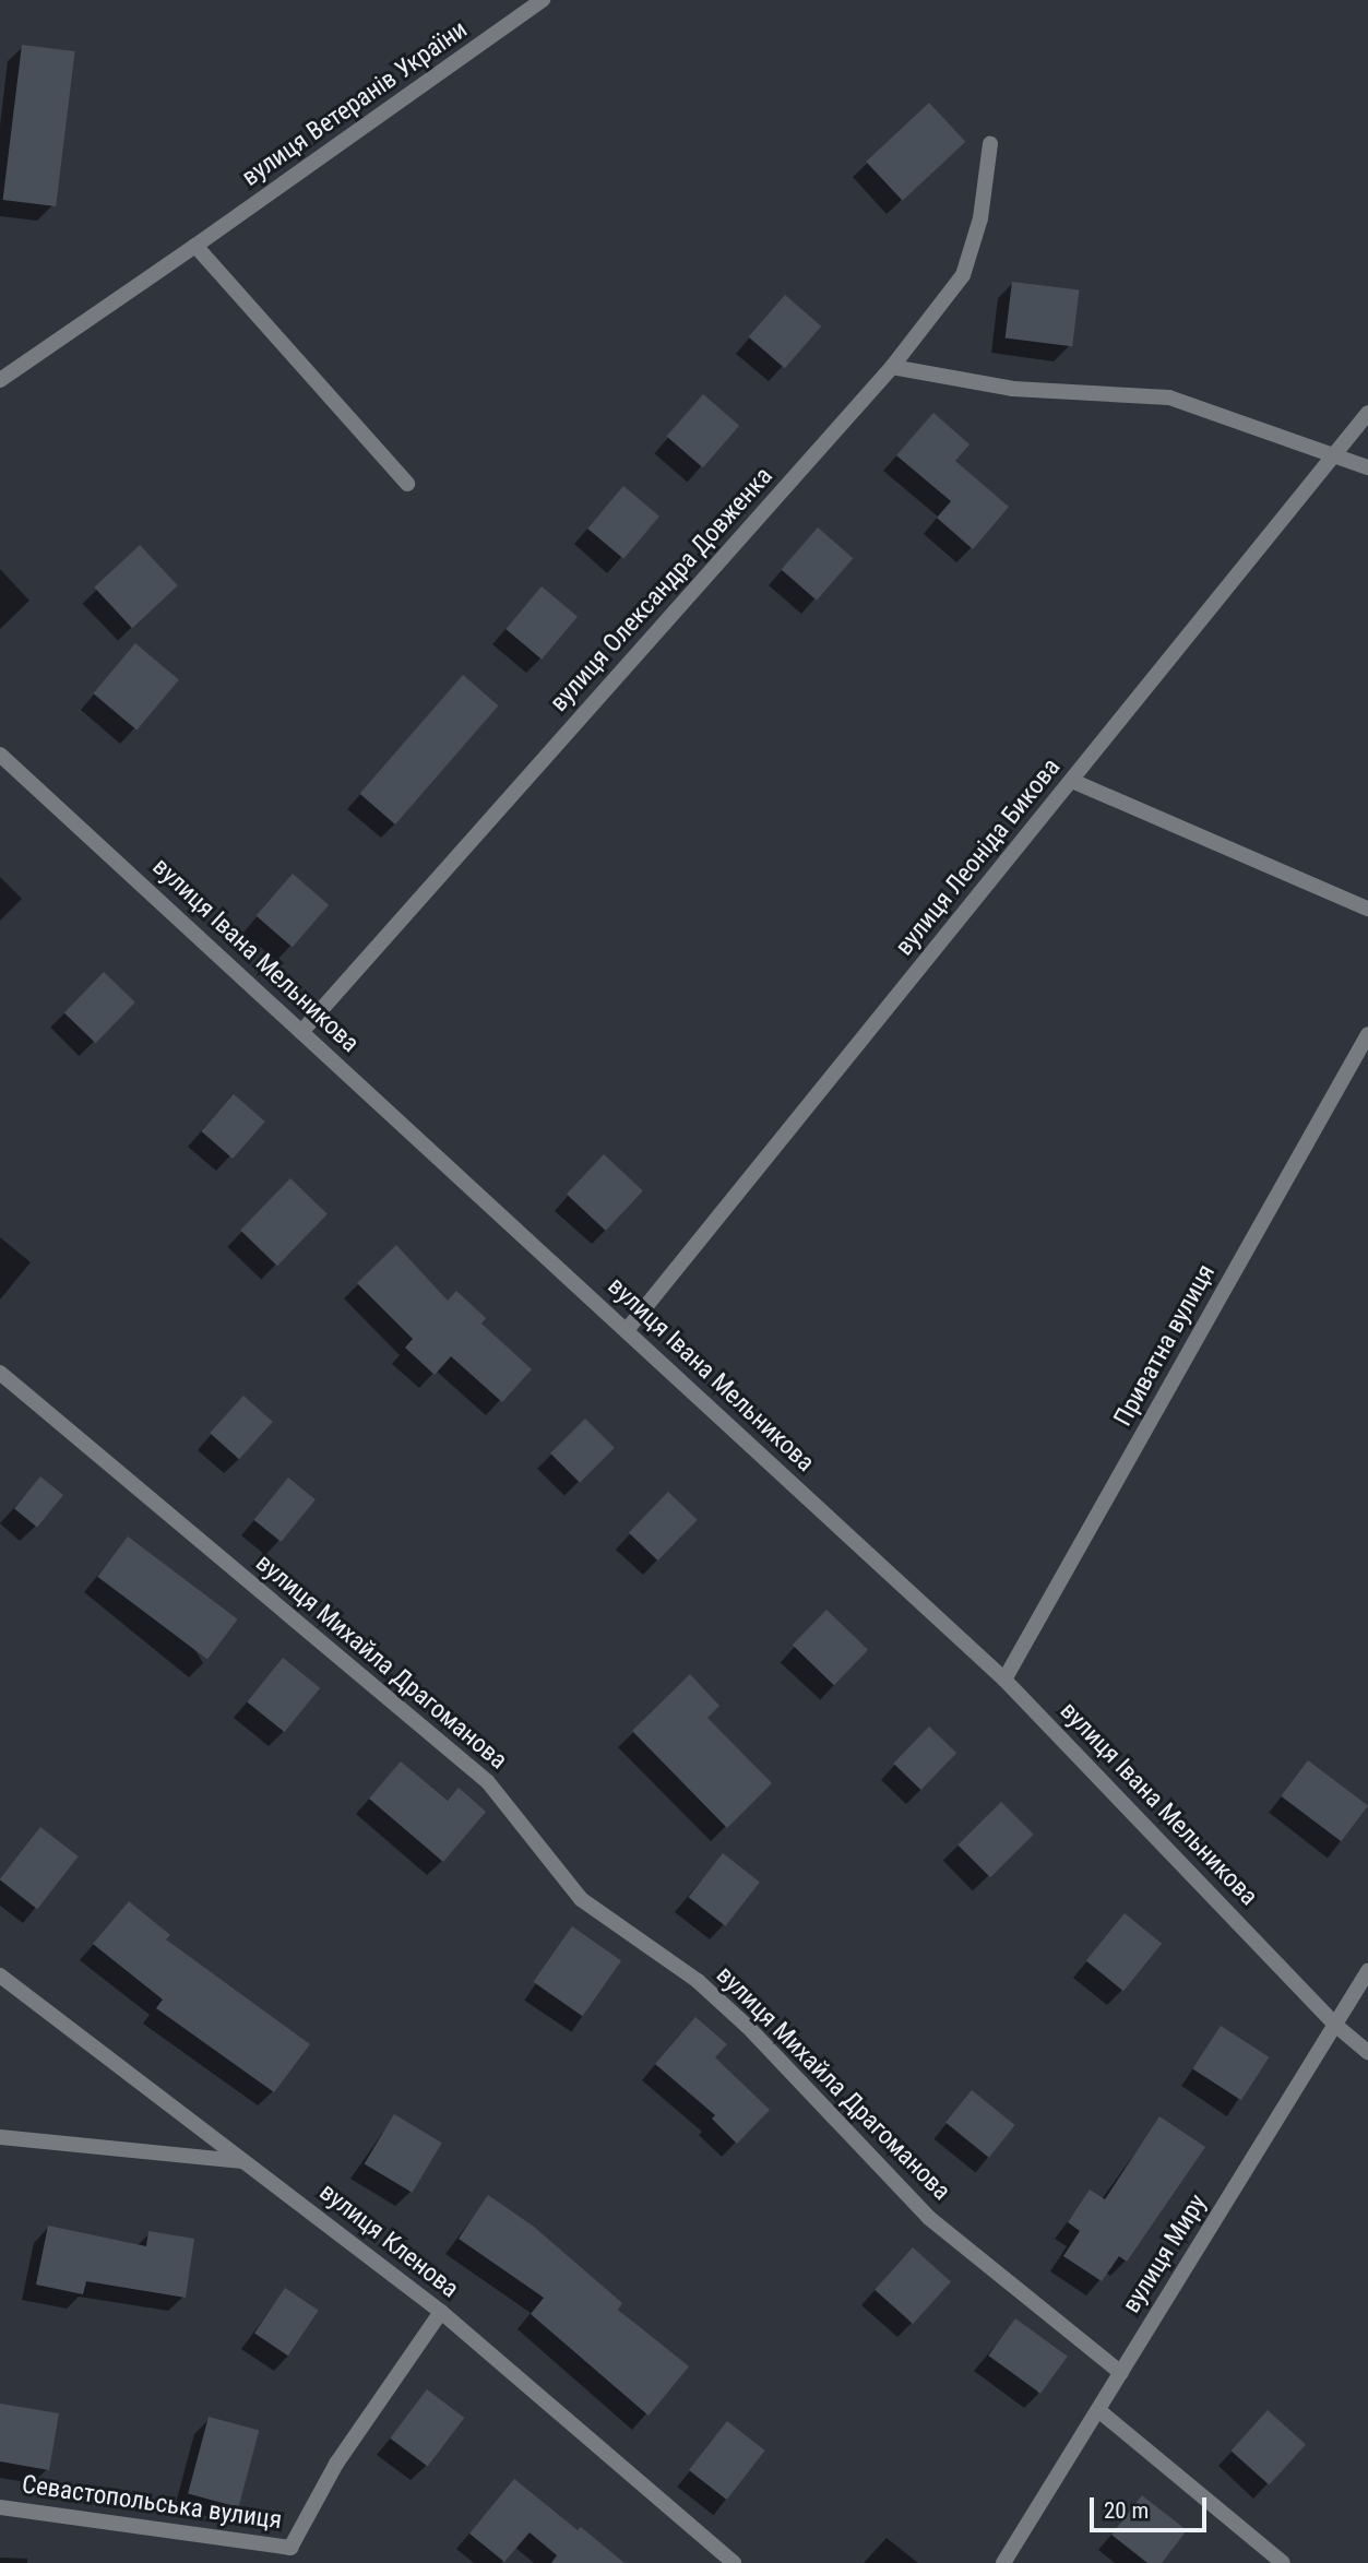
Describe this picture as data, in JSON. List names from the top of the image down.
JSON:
{
  "streets": {
    "street": [
      "вулиця Ветеранів України",
      "вулиця Олександра Довженка",
      "вулиця Леоніда Бикова",
      "вулиця Івана Мельникова",
      "Приватна вулиця",
      "вулиця Михайла Драгоманова",
      "вулиця Кленова",
      "вулиця Миру",
      "Севастопольська вулиця"
    ]
  },
  "crossings": [
    ["вулиця Олександра Довженка", "вулиця Івана Мельникова"],
    ["вулиця Леоніда Бикова", "вулиця Івана Мельникова"],
    ["вулиця Івана Мельникова", "Приватна вулиця"],
    ["вулиця Івана Мельникова", "вулиця Миру"],
    ["вулиця Михайла Драгоманова", "вулиця Миру"],
    ["вулиця Кленова", "Севастопольська вулиця"]
  ],
  "scale_bar": "20 m"
}
